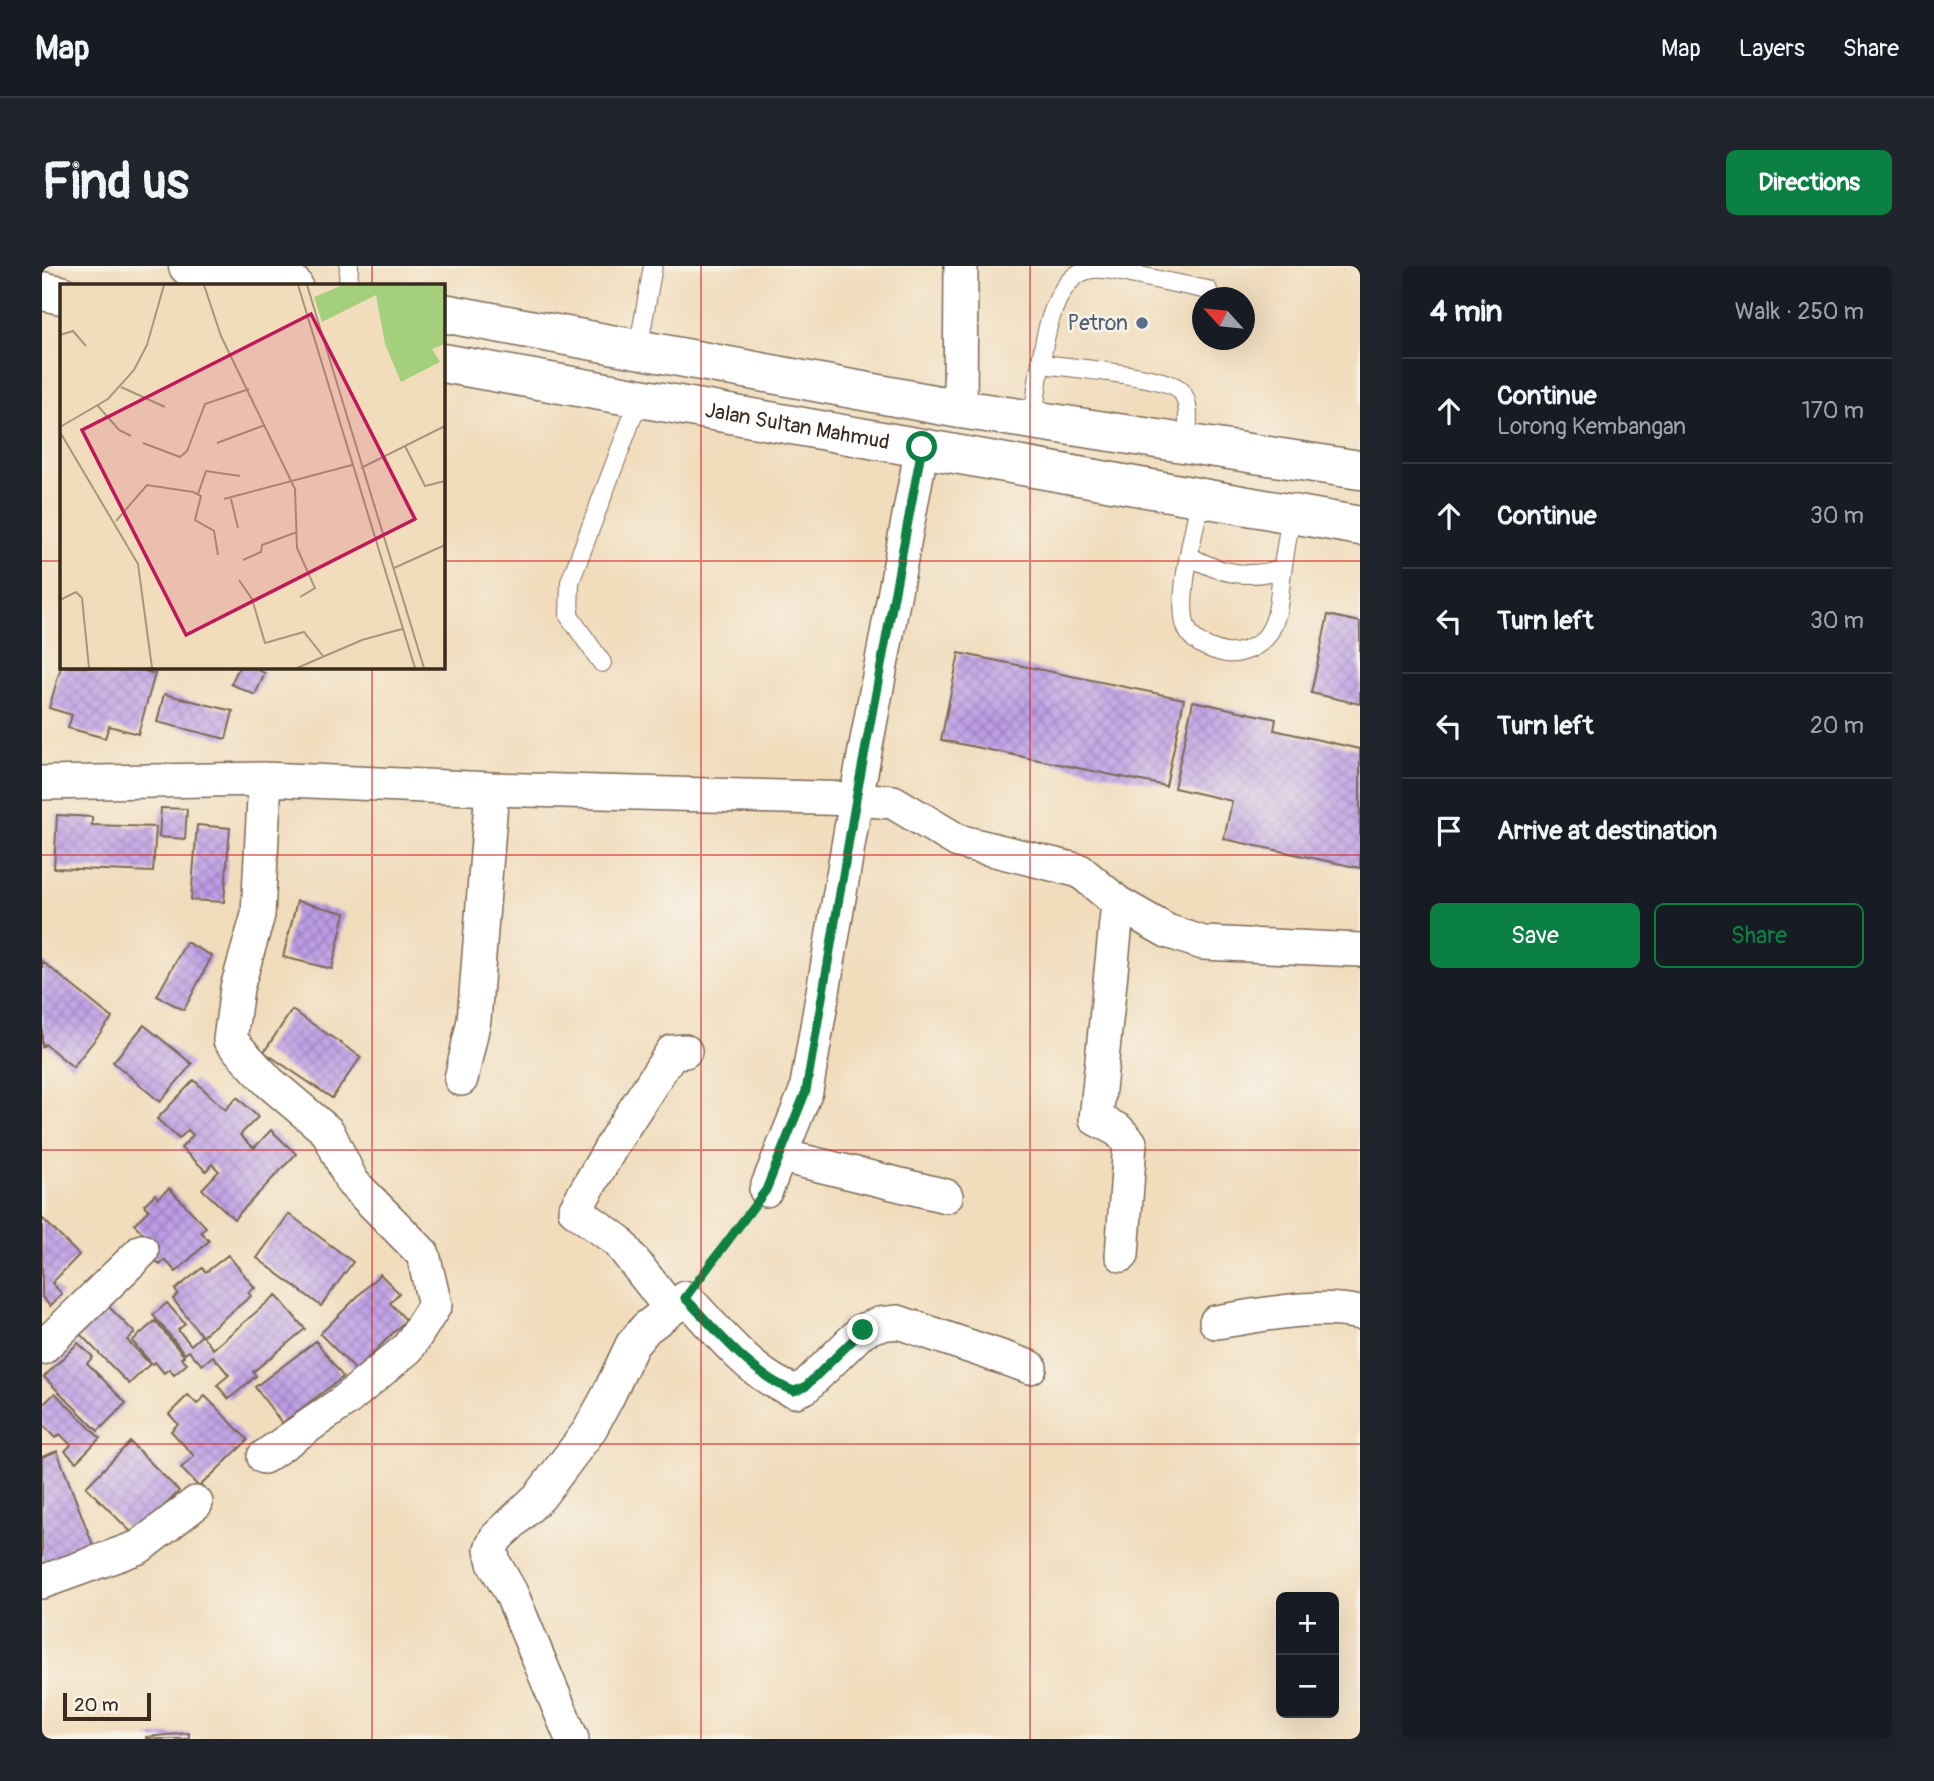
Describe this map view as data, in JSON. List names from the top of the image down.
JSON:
{
  "streets": {
    "highway": ["Jalan Sultan Mahmud"]
  },
  "places": ["Petron"],
  "scale_bar": "20 m",
  "north": "top left",
  "page": {
    "header": "Map",
    "nav": ["Map", "Layers", "Share"],
    "buttons": [
      "Directions",
      ["Save", "Share"]
    ],
    "title": "Find us",
    "heading": ["4 min", "Walk · 250 m"],
    "list": [
      ["Continue", "Lorong Kembangan", "170 m"],
      ["Continue", "30 m"],
      ["Turn left", "30 m"],
      ["Turn left", "20 m"],
      "Arrive at destination"
    ],
    "map_buttons": ["+", "−"],
    "scale": "20 m"
  }
}
